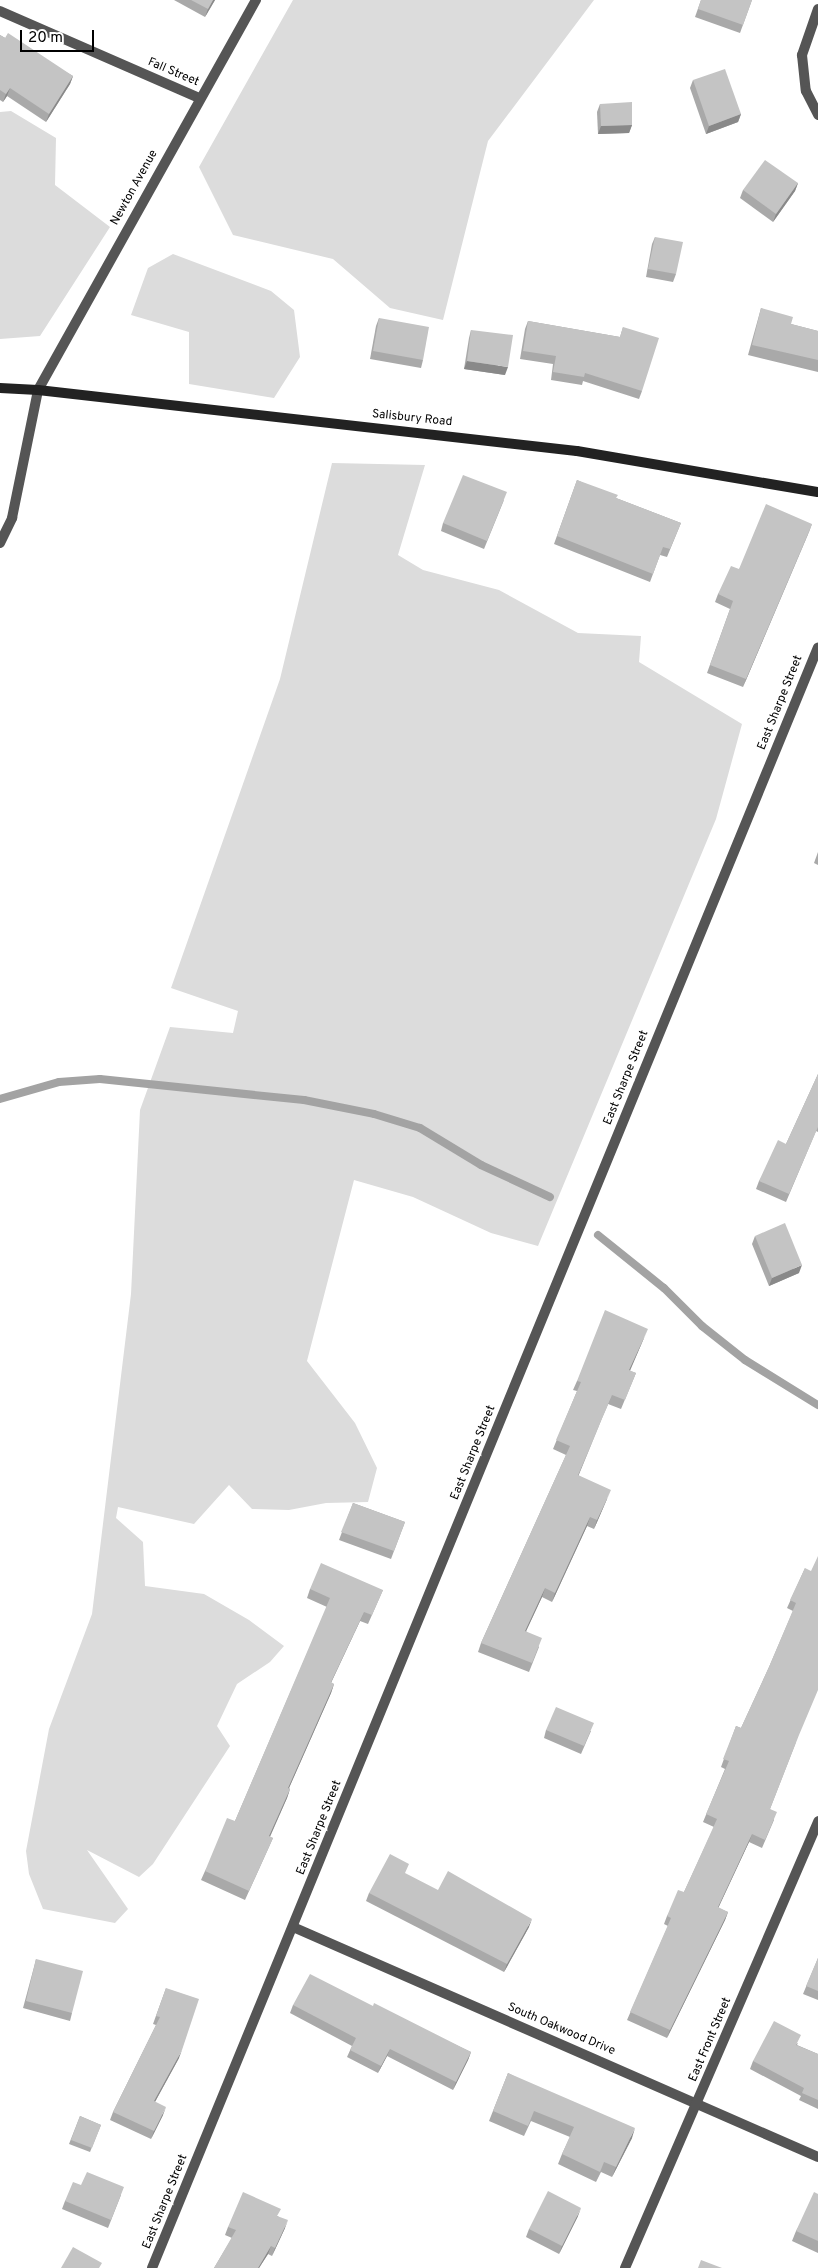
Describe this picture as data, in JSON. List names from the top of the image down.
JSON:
{
  "streets": {
    "street": [
      "Fall Street",
      "Newton Avenue",
      "Salisbury Road",
      "East Sharpe Street",
      "South Oakwood Drive",
      "East Front Street"
    ]
  },
  "crossings": [
    ["Fall Street", "Newton Avenue"],
    ["Newton Avenue", "Salisbury Road"],
    ["East Sharpe Street", "South Oakwood Drive"],
    ["South Oakwood Drive", "East Front Street"]
  ],
  "scale_bar": "20 m"
}
